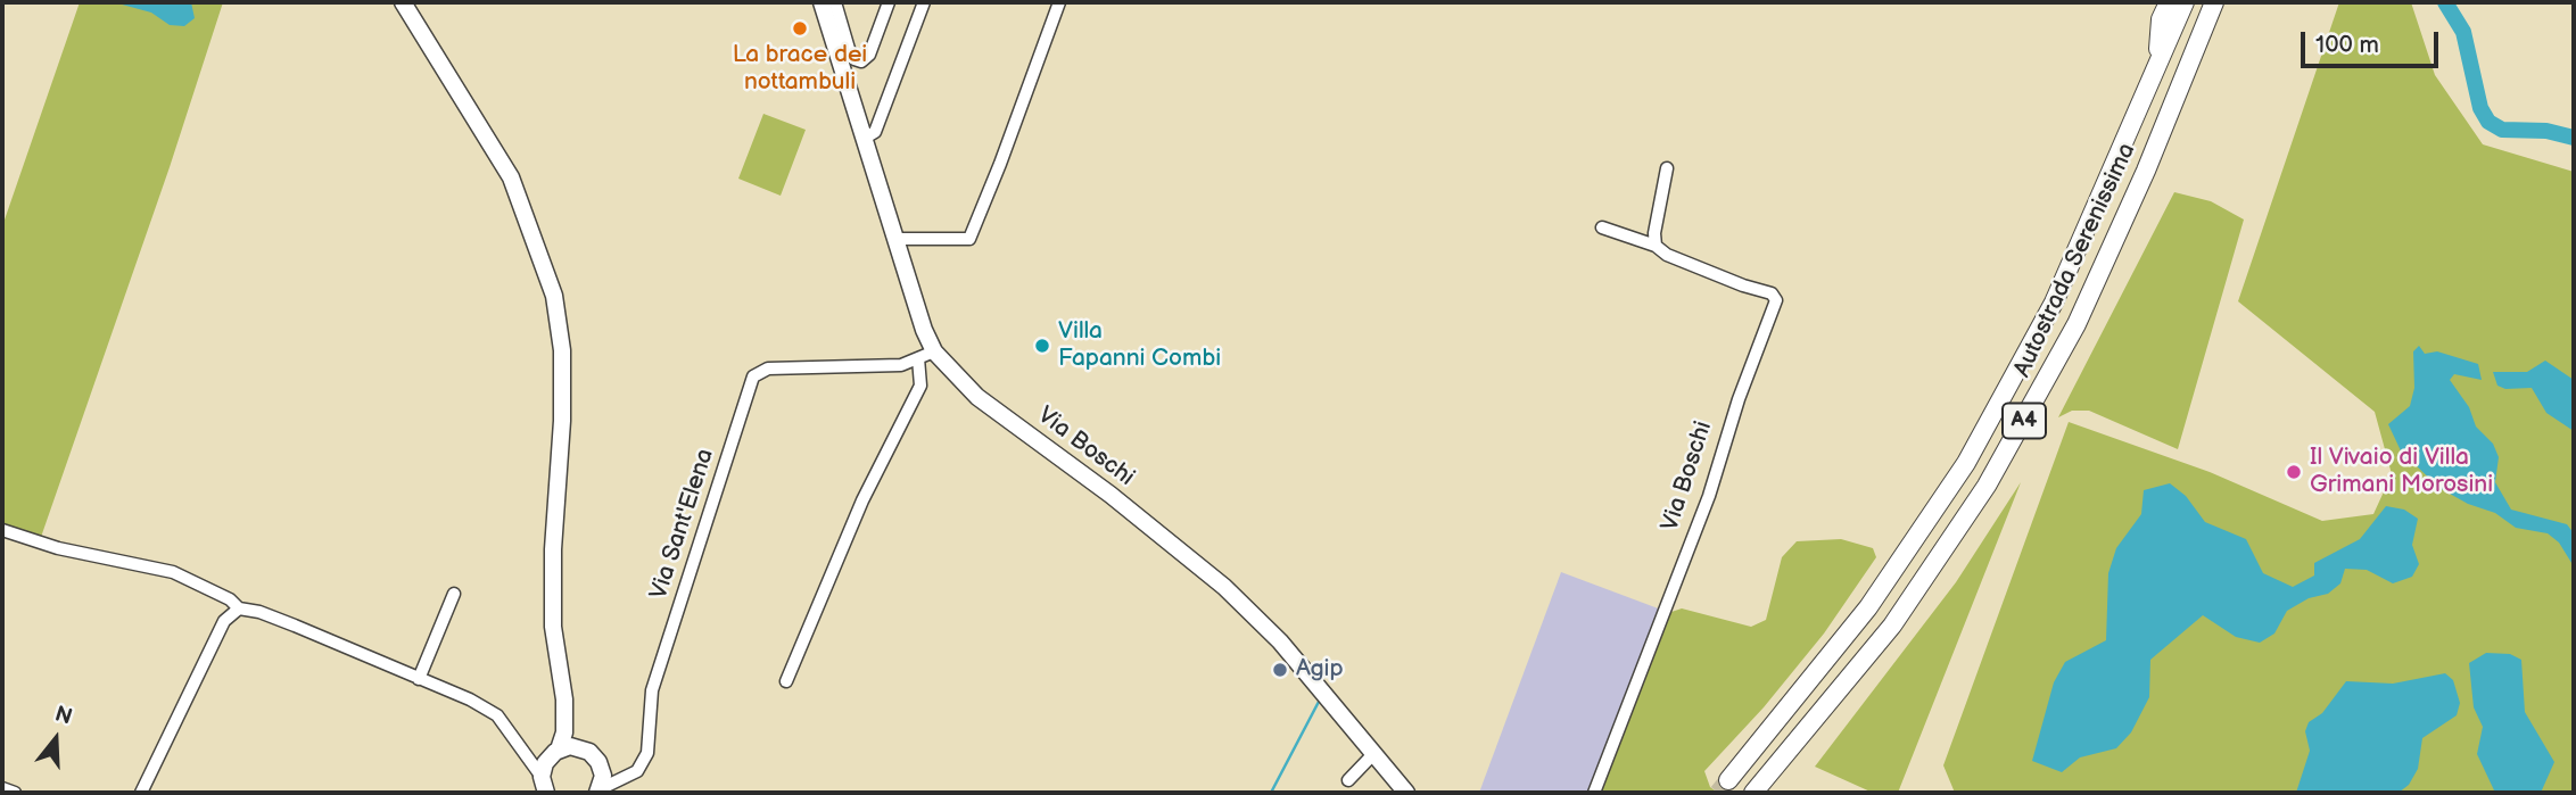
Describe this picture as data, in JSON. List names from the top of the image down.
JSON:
{
  "streets": {
    "highway": ["Autostrada Serenissima", "A4"],
    "main road": ["Via Boschi"],
    "street": ["Via Sant'Elena"]
  },
  "crossings": [
    ["Via Boschi", "Via Sant'Elena"]
  ],
  "places": [
    "La brace dei nottambuli",
    "Villa Fapanni Combi",
    "Il Vivaio di Villa Grimani Morosini",
    "Agip"
  ],
  "scale_bar": "100 m",
  "north": "top"
}
